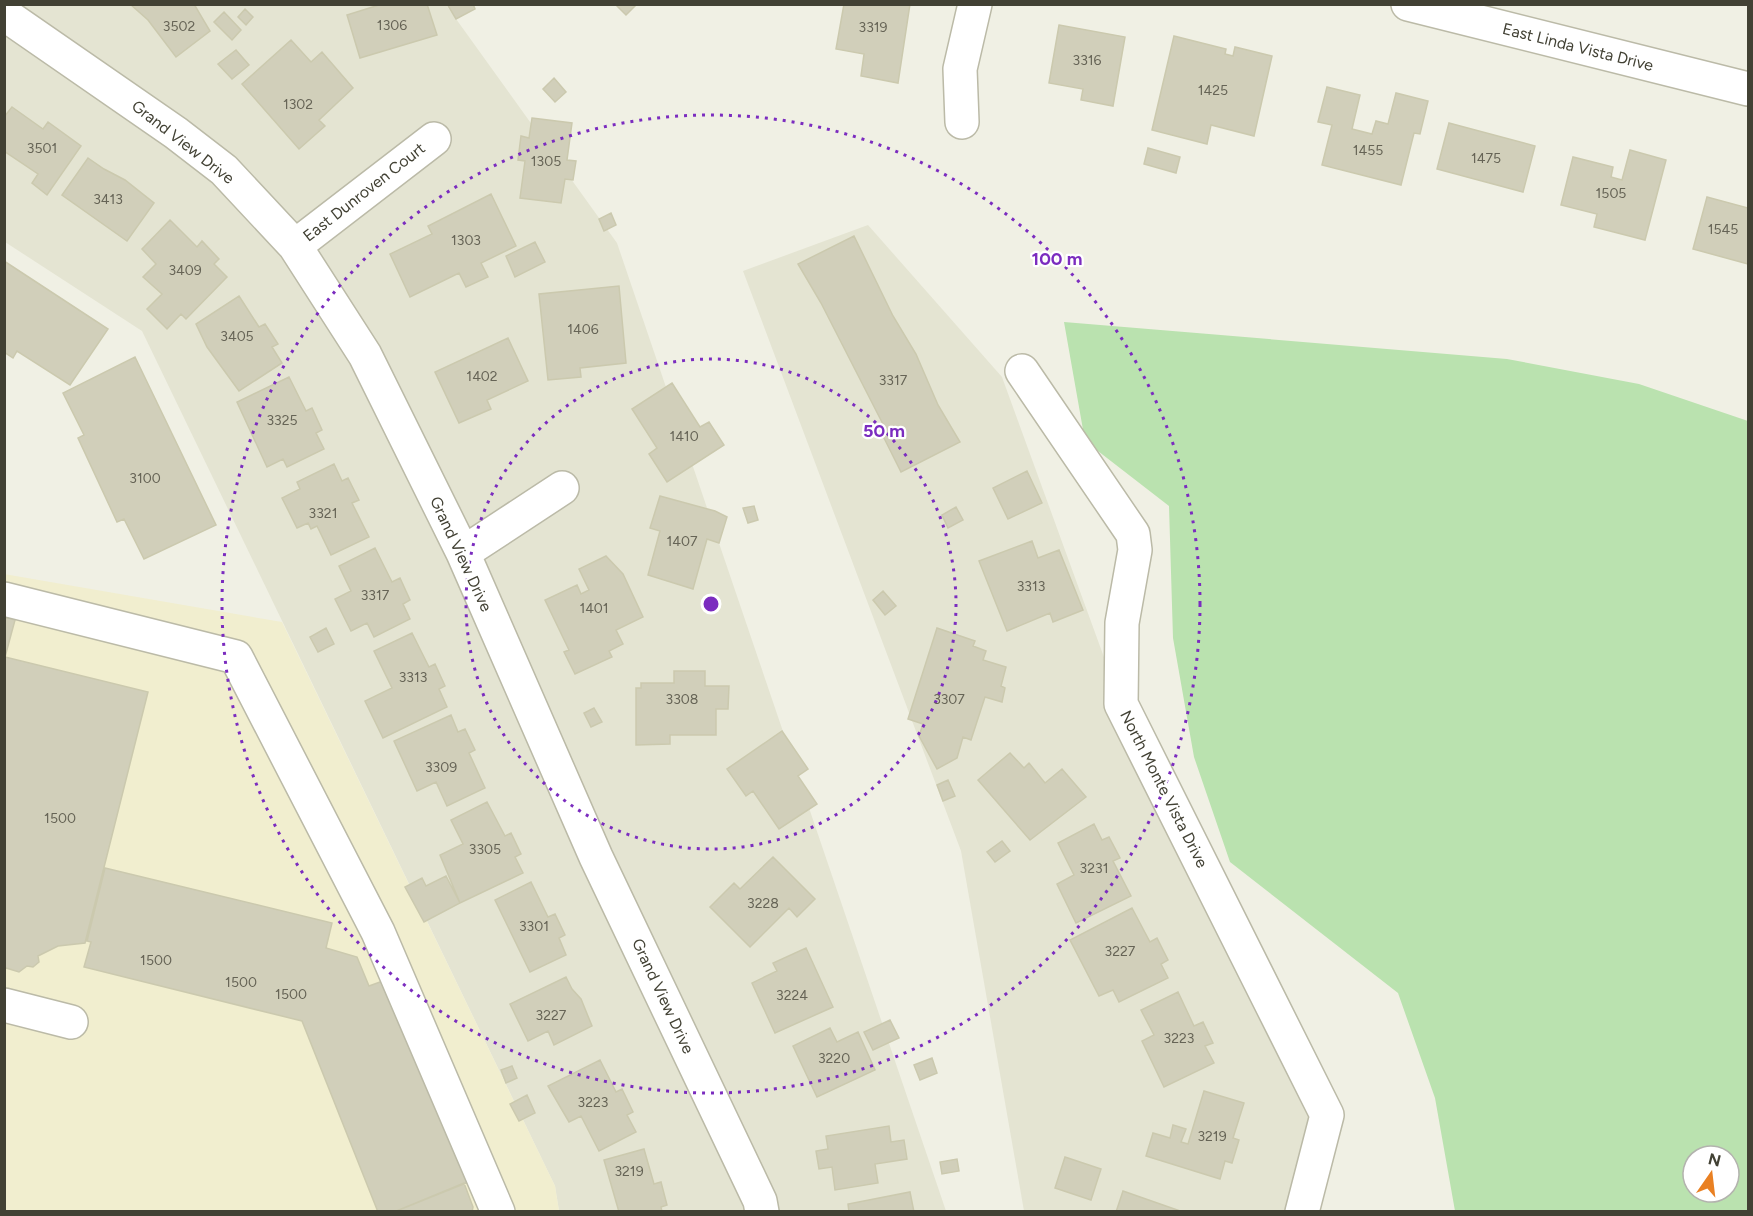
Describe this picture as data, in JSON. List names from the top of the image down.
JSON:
{
  "streets": {
    "street": [
      "East Linda Vista Drive",
      "Grand View Drive",
      "East Dunroven Court",
      "North Monte Vista Drive"
    ]
  },
  "crossings": [
    ["Grand View Drive", "East Dunroven Court"]
  ],
  "house_numbers": [
    "1306",
    "3502",
    "3319",
    "3316",
    "1425",
    "1302",
    "3501",
    "1455",
    "1475",
    "1305",
    "1505",
    "3413",
    "1545",
    "1303",
    "3409",
    "1406",
    "3405",
    "1402",
    "3317",
    "3325",
    "1410",
    "3100",
    "3321",
    "1407",
    "3313",
    "3317",
    "1401",
    "3313",
    "3308",
    "3307",
    "3309",
    "1500",
    "3305",
    "3231",
    "3228",
    "3301",
    "3227",
    "1500",
    "1500",
    "1500",
    "3224",
    "3227",
    "3223",
    "3220",
    "3223",
    "3219",
    "3219"
  ],
  "north": "top",
  "rings": ["100 m", "50 m"]
}
